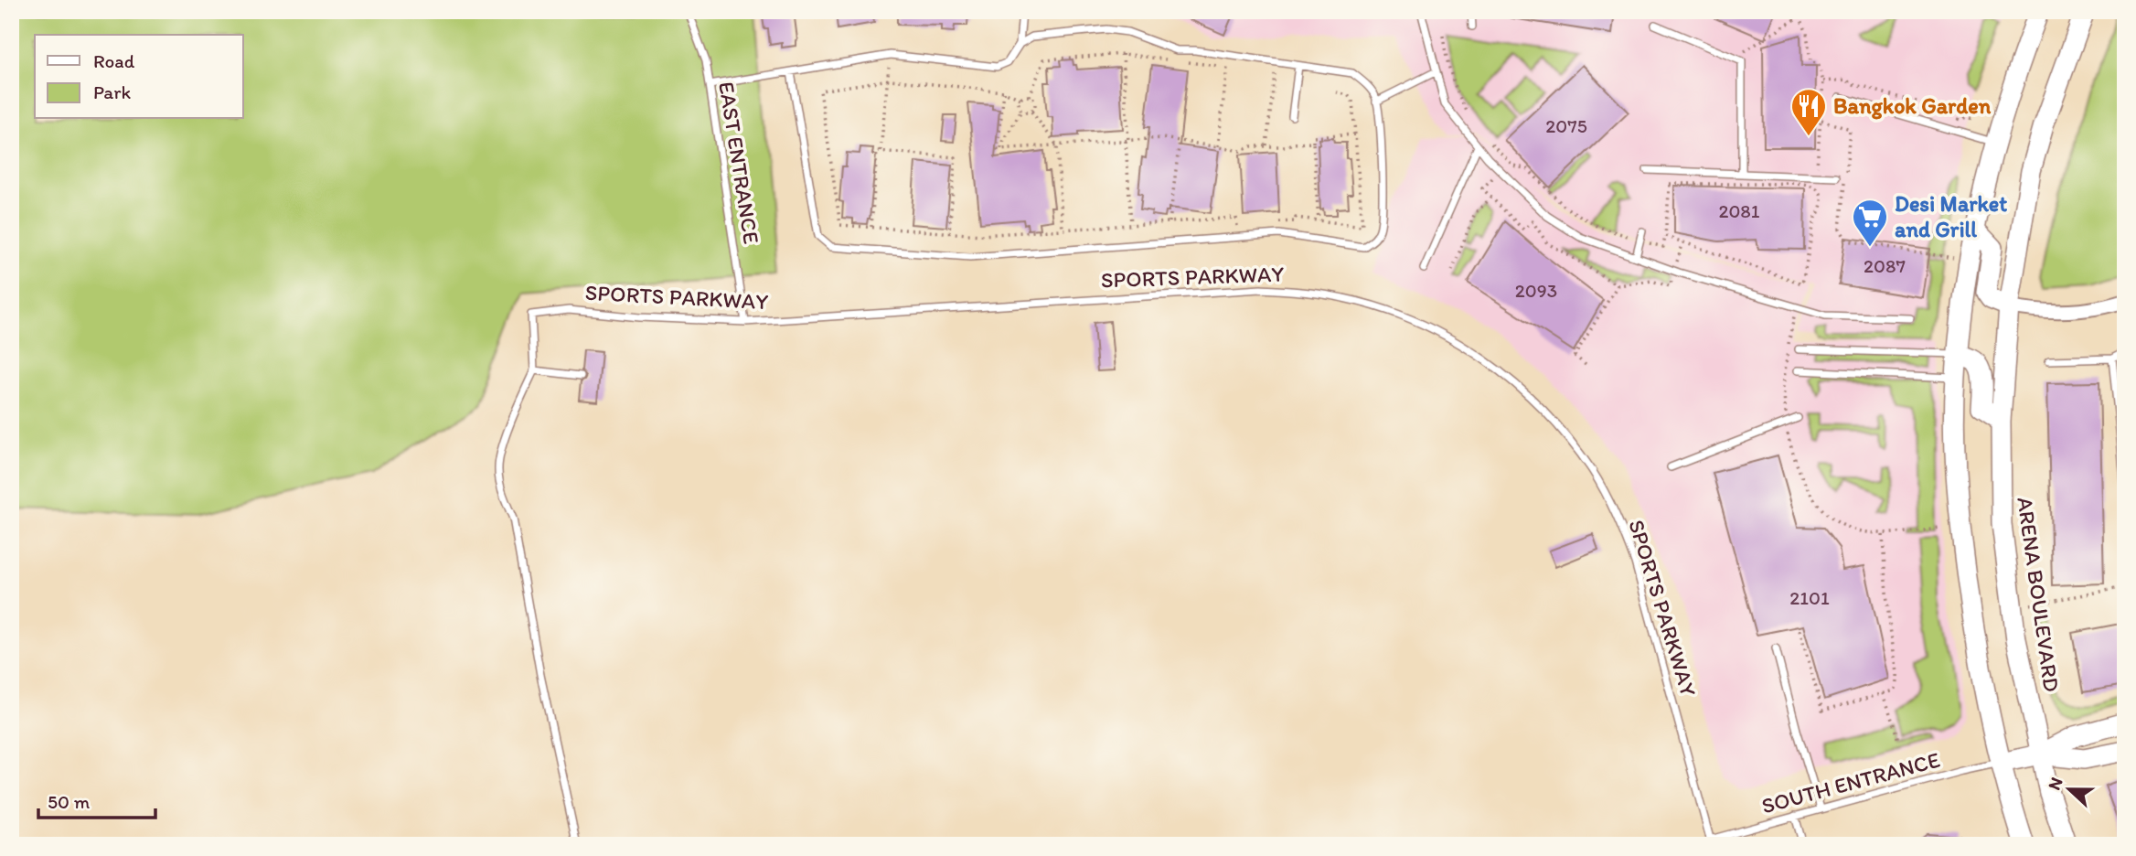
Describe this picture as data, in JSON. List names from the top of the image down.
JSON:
{
  "streets": {
    "main road": ["ARENA BOULEVARD"],
    "lane": ["EAST ENTRANCE", "SPORTS PARKWAY", "SOUTH ENTRANCE"]
  },
  "crossings": [
    ["EAST ENTRANCE", "SPORTS PARKWAY"],
    ["SPORTS PARKWAY", "SOUTH ENTRANCE"]
  ],
  "places": {
    "restaurant": ["Bangkok Garden"],
    "supermarket": ["Desi Market and Grill"]
  },
  "house_numbers": [
    "2075",
    "2081",
    "2087",
    "2093",
    "2101"
  ],
  "legend": ["Road", "Park"],
  "scale_bar": "50 m",
  "north": "left"
}
